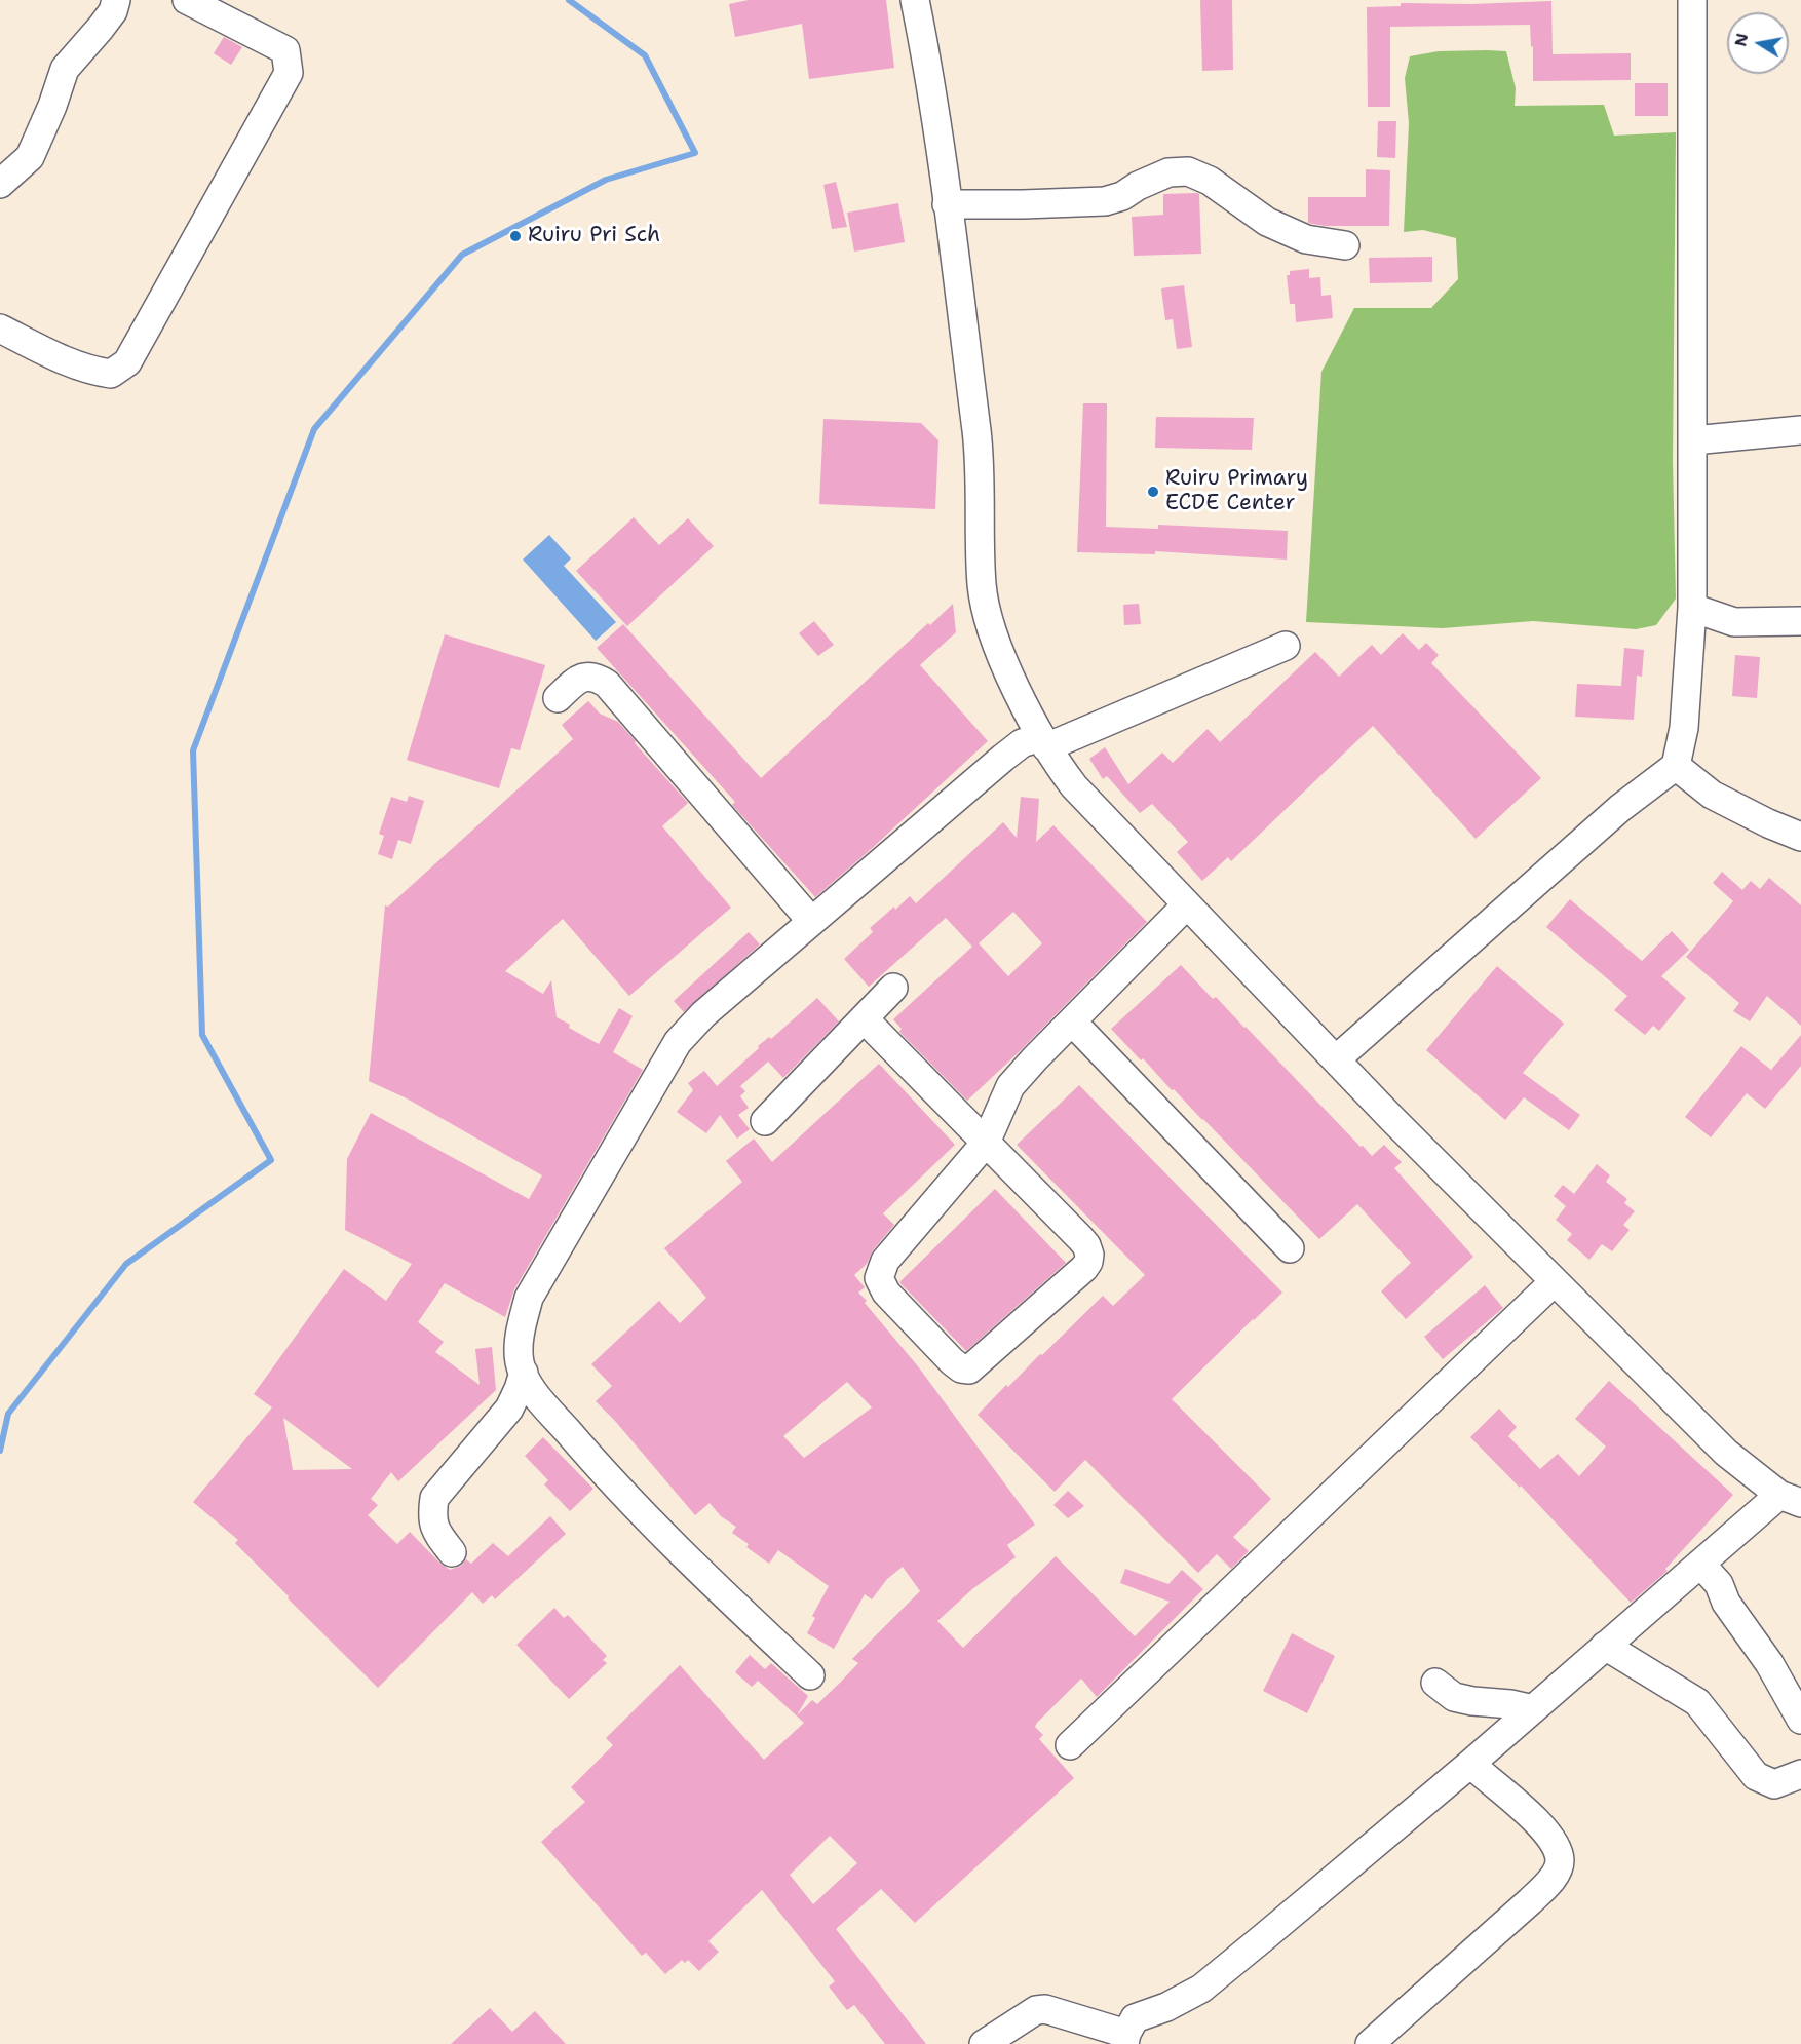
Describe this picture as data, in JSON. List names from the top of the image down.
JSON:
{
  "places": ["Ruiru Pri Sch", "Ruiru Primary ECDE Center"],
  "north": "left"
}
